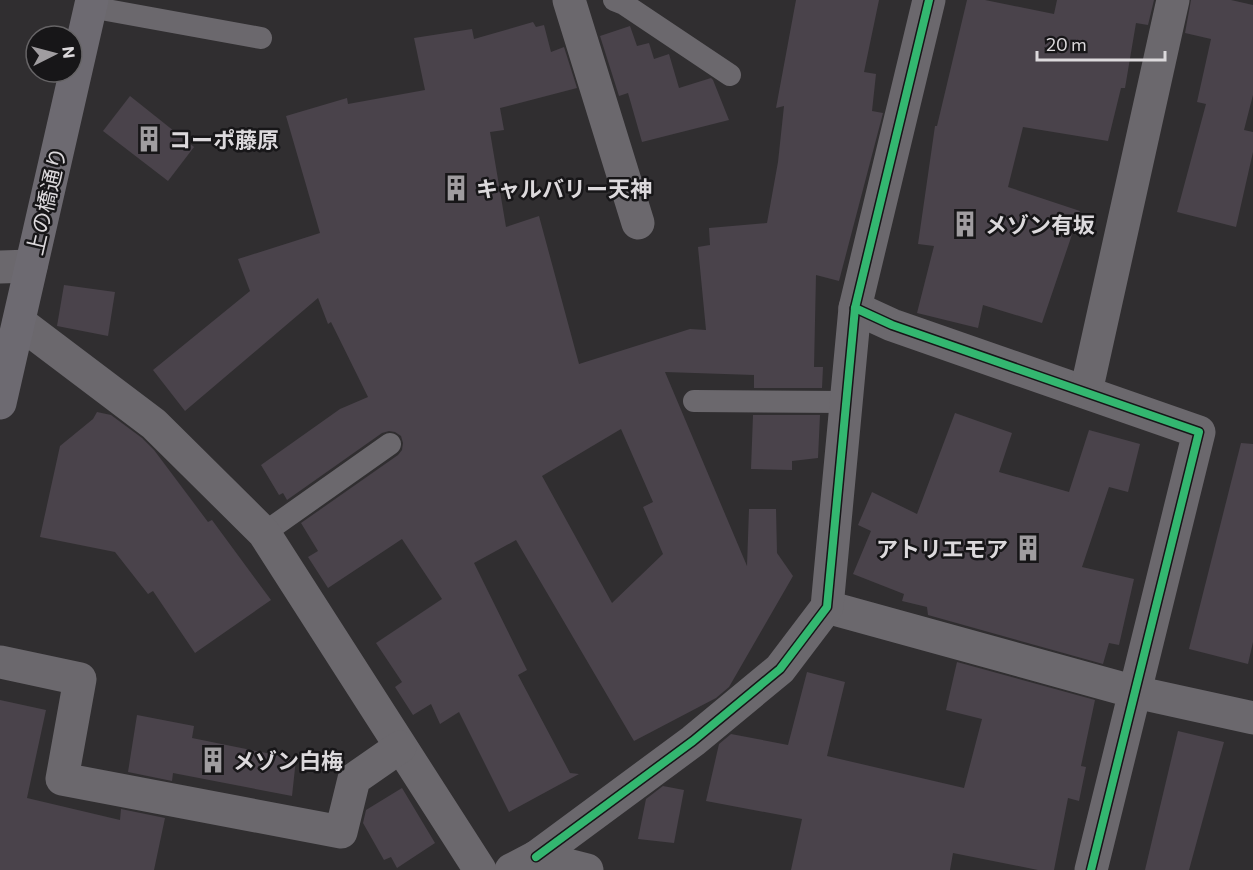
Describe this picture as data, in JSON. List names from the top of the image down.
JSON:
{
  "streets": {
    "street": ["上の橋通り"]
  },
  "places": {
    "building": [
      "コーポ藤原",
      "キャルバリー天神",
      "メゾン有坂",
      "アトリエモア",
      "メゾン白梅"
    ]
  },
  "scale_bar": "20 m",
  "north": "right"
}
